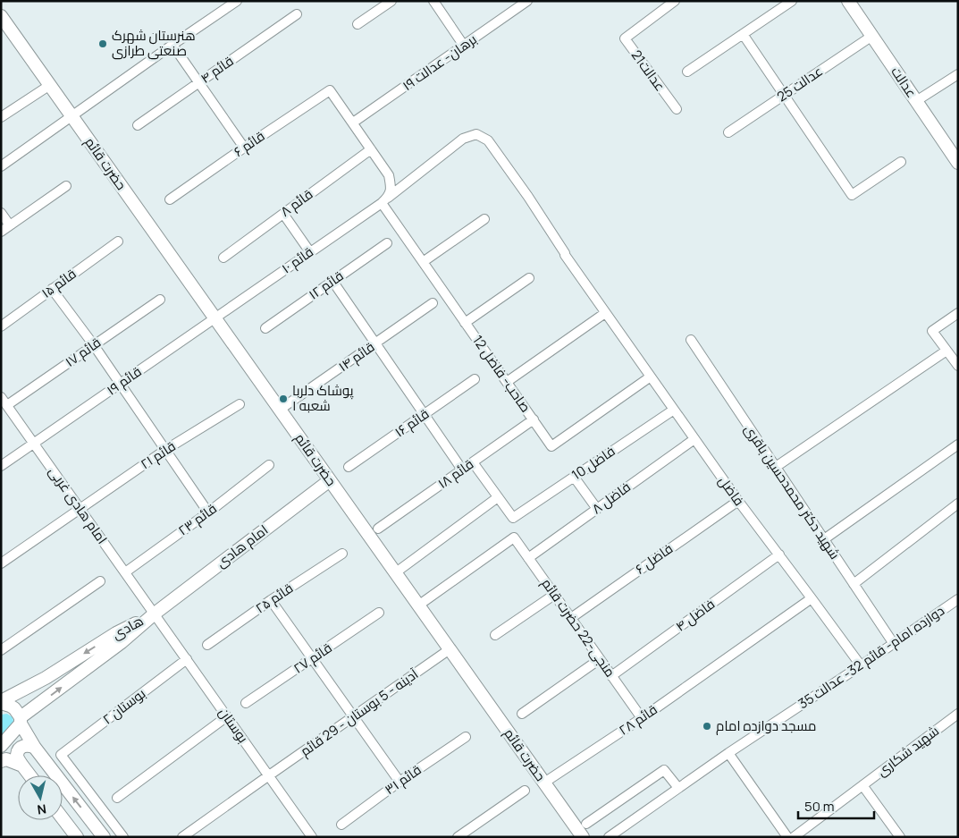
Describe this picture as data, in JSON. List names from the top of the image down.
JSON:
{
  "streets": {
    "street": [
      "برهان- عدالت ۱۹",
      "قائم ۴",
      "21عدالت",
      "عدالت",
      "عدالت 25",
      "قائم ۶",
      "حضرت قائم",
      "قائم ۸",
      "قائم ۱۰",
      "قائم ۱۵",
      "قائم ۱۲",
      "قائم ۱۷",
      "قائم ۱۴",
      "صاحب- فاضل 12",
      "قائم ۱۹",
      "قائم ۱۶",
      "قائم ۲۱",
      "فاضل 10",
      "قائم ۱۸",
      "فاضل",
      "شهید دکتر محمدحسین باقری",
      "فاضل ۸",
      "امام هادی غربی",
      "قائم ۲۳",
      "امام هادی",
      "فاضل ۶",
      "قائم ۲۵",
      "فاضل ۴",
      "هادی",
      "منجی-22 حضرت قائم",
      "دوازده امام- قائم 32- عدالت 35",
      "قائم ۲۷",
      "بوستان ۲",
      "آدینه - 5 بوستان - 29 قائم",
      "قائم ۲۸",
      "بوستان",
      "شهید شکاری",
      "قائم ۳۱"
    ]
  },
  "crossings": [
    ["برهان- عدالت ۱۹", "قائم ۶"],
    ["عدالت", "عدالت 25"],
    ["حضرت قائم", "قائم ۱۰"],
    ["حضرت قائم", "قائم ۱۴"],
    ["حضرت قائم", "قائم ۱۹"],
    ["حضرت قائم", "امام هادی"],
    ["حضرت قائم", "منجی-22 حضرت قائم"],
    ["حضرت قائم", "آدینه - 5 بوستان - 29 قائم"],
    ["حضرت قائم", "قائم ۲۸"],
    ["قائم ۱۰", "صاحب- فاضل 12"],
    ["قائم ۱۰", "قائم ۱۹"],
    ["قائم ۱۰", "فاضل"],
    ["قائم ۱۷", "امام هادی غربی"],
    ["صاحب- فاضل 12", "قائم ۱۸"],
    ["صاحب- فاضل 12", "فاضل"],
    ["قائم ۱۹", "امام هادی غربی"],
    ["قائم ۲۱", "امام هادی غربی"],
    ["فاضل 10", "فاضل"],
    ["فاضل", "فاضل ۸"],
    ["فاضل", "فاضل ۶"],
    ["فاضل", "فاضل ۴"],
    ["فاضل", "دوازده امام- قائم 32- عدالت 35"],
    ["فاضل", "قائم ۲۸"],
    ["شهید دکتر محمدحسین باقری", "دوازده امام- قائم 32- عدالت 35"],
    ["فاضل ۸", "منجی-22 حضرت قائم"],
    ["امام هادی غربی", "قائم ۲۳"],
    ["امام هادی غربی", "امام هادی"],
    ["امام هادی غربی", "هادی"],
    ["امام هادی غربی", "بوستان"],
    ["امام هادی", "هادی"],
    ["امام هادی", "بوستان"],
    ["فاضل ۶", "منجی-22 حضرت قائم"],
    ["فاضل ۴", "منجی-22 حضرت قائم"],
    ["هادی", "بوستان"],
    ["منجی-22 حضرت قائم", "قائم ۲۸"],
    ["بوستان ۲", "بوستان"],
    ["آدینه - 5 بوستان - 29 قائم", "بوستان"]
  ],
  "places": ["هنرستان شهرک صنعتی طرازی", "پوشاک دلربا شعبه ۱", "مسجد دوازده امام"],
  "scale_bar": "50 m",
  "north": "bottom"
}
